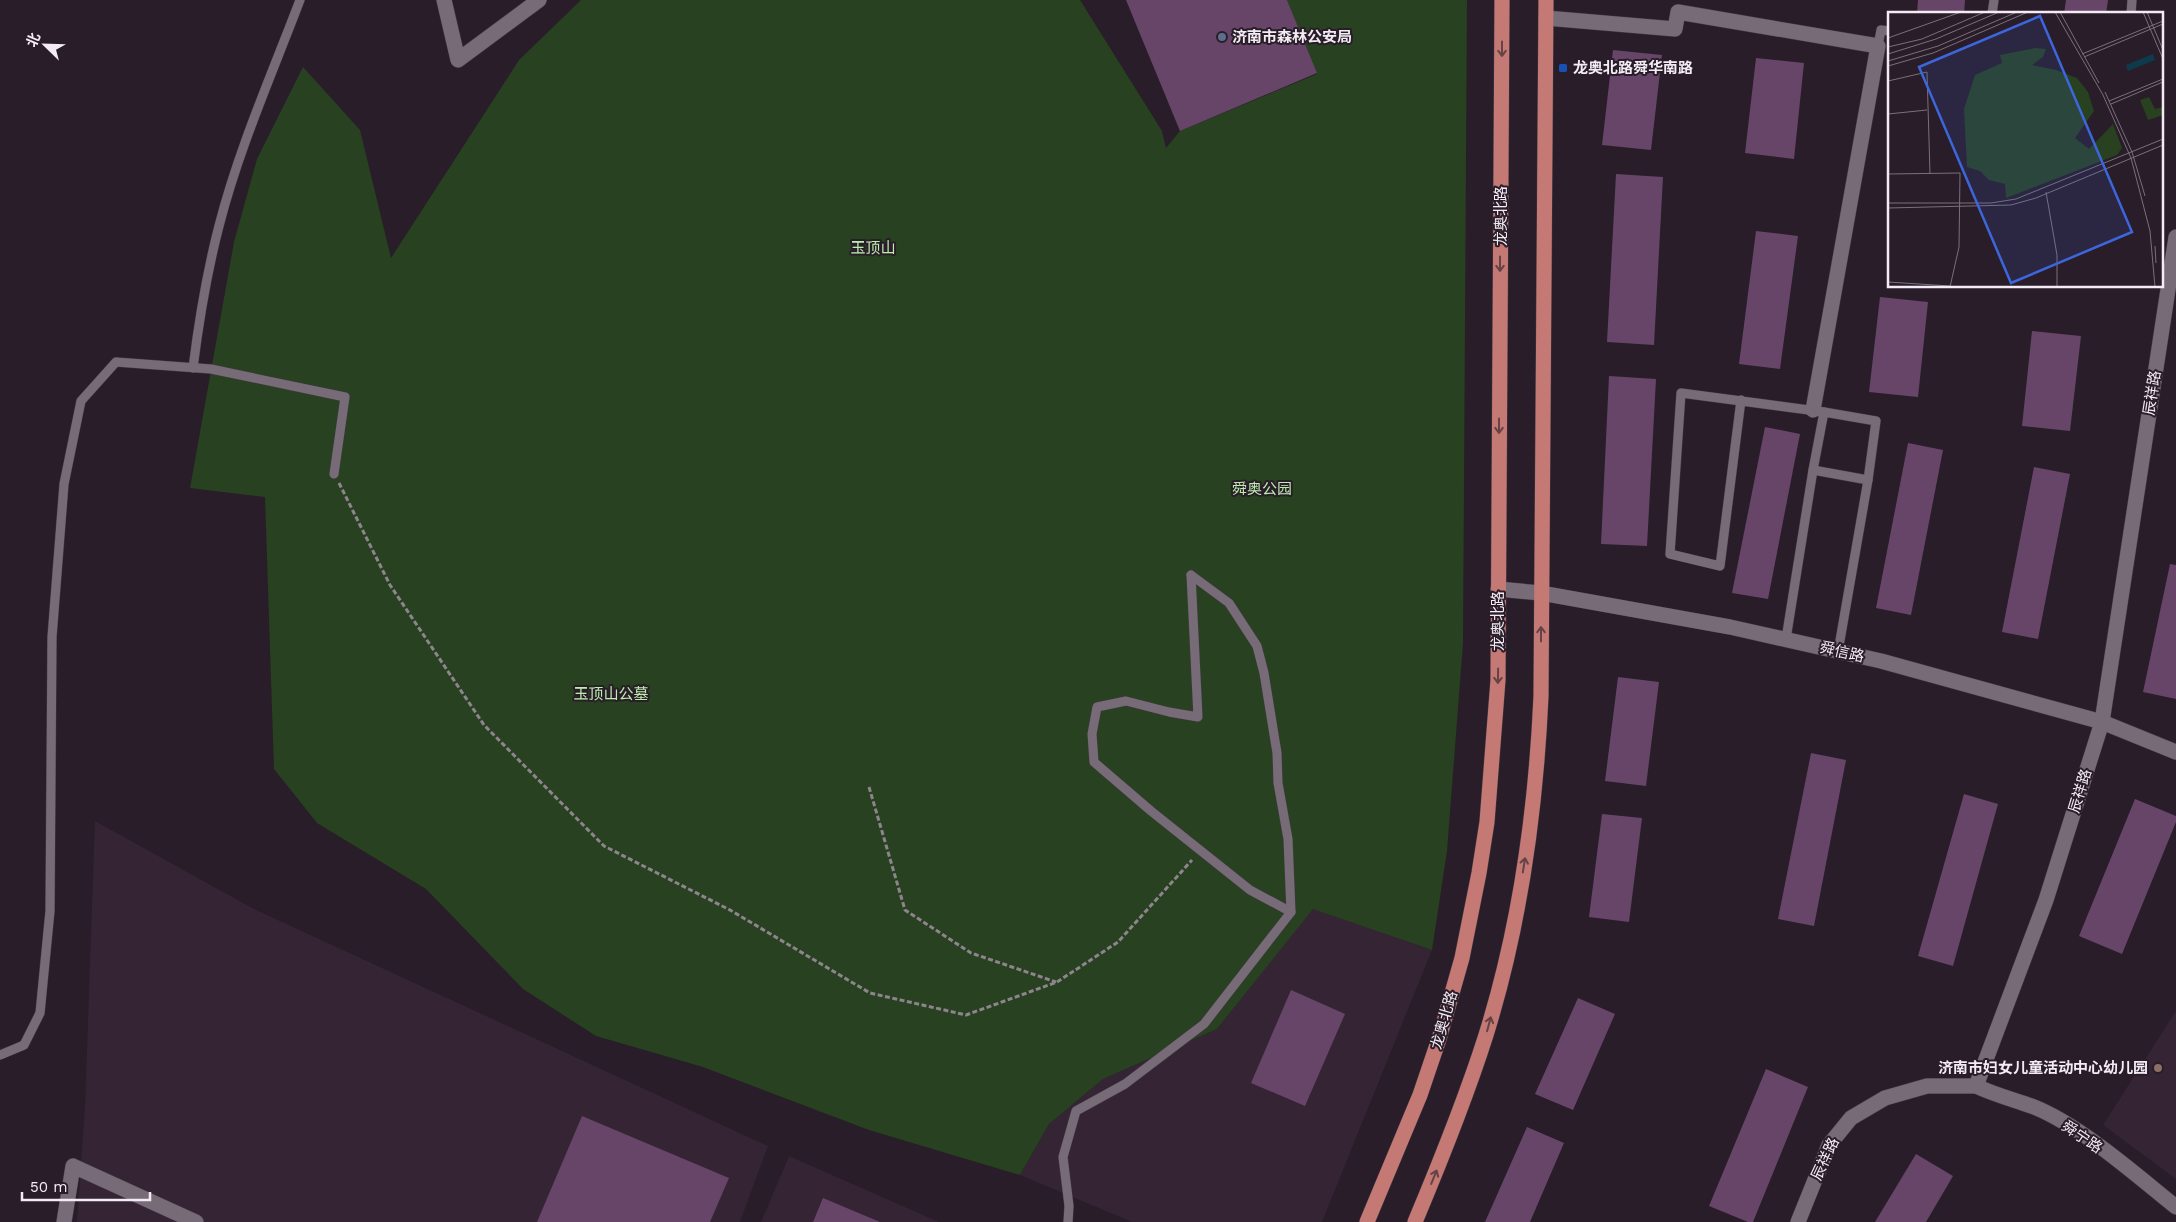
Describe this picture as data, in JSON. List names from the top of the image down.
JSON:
{
  "streets": {
    "main road": ["龙奥北路"],
    "street": ["辰祥路", "舜信路", "舜宁路"]
  },
  "crossings": [
    ["龙奥北路", "舜信路"],
    ["辰祥路", "舜信路"],
    ["辰祥路", "舜宁路"]
  ],
  "parks": ["玉顶山", "舜奥公园", "玉顶山公墓"],
  "places": {
    "other": ["济南市森林公安局", "济南市妇女儿童活动中心幼儿园"],
    "transit": ["龙奥北路舜华南路"]
  },
  "scale_bar": "50 m",
  "north": "top left"
}
